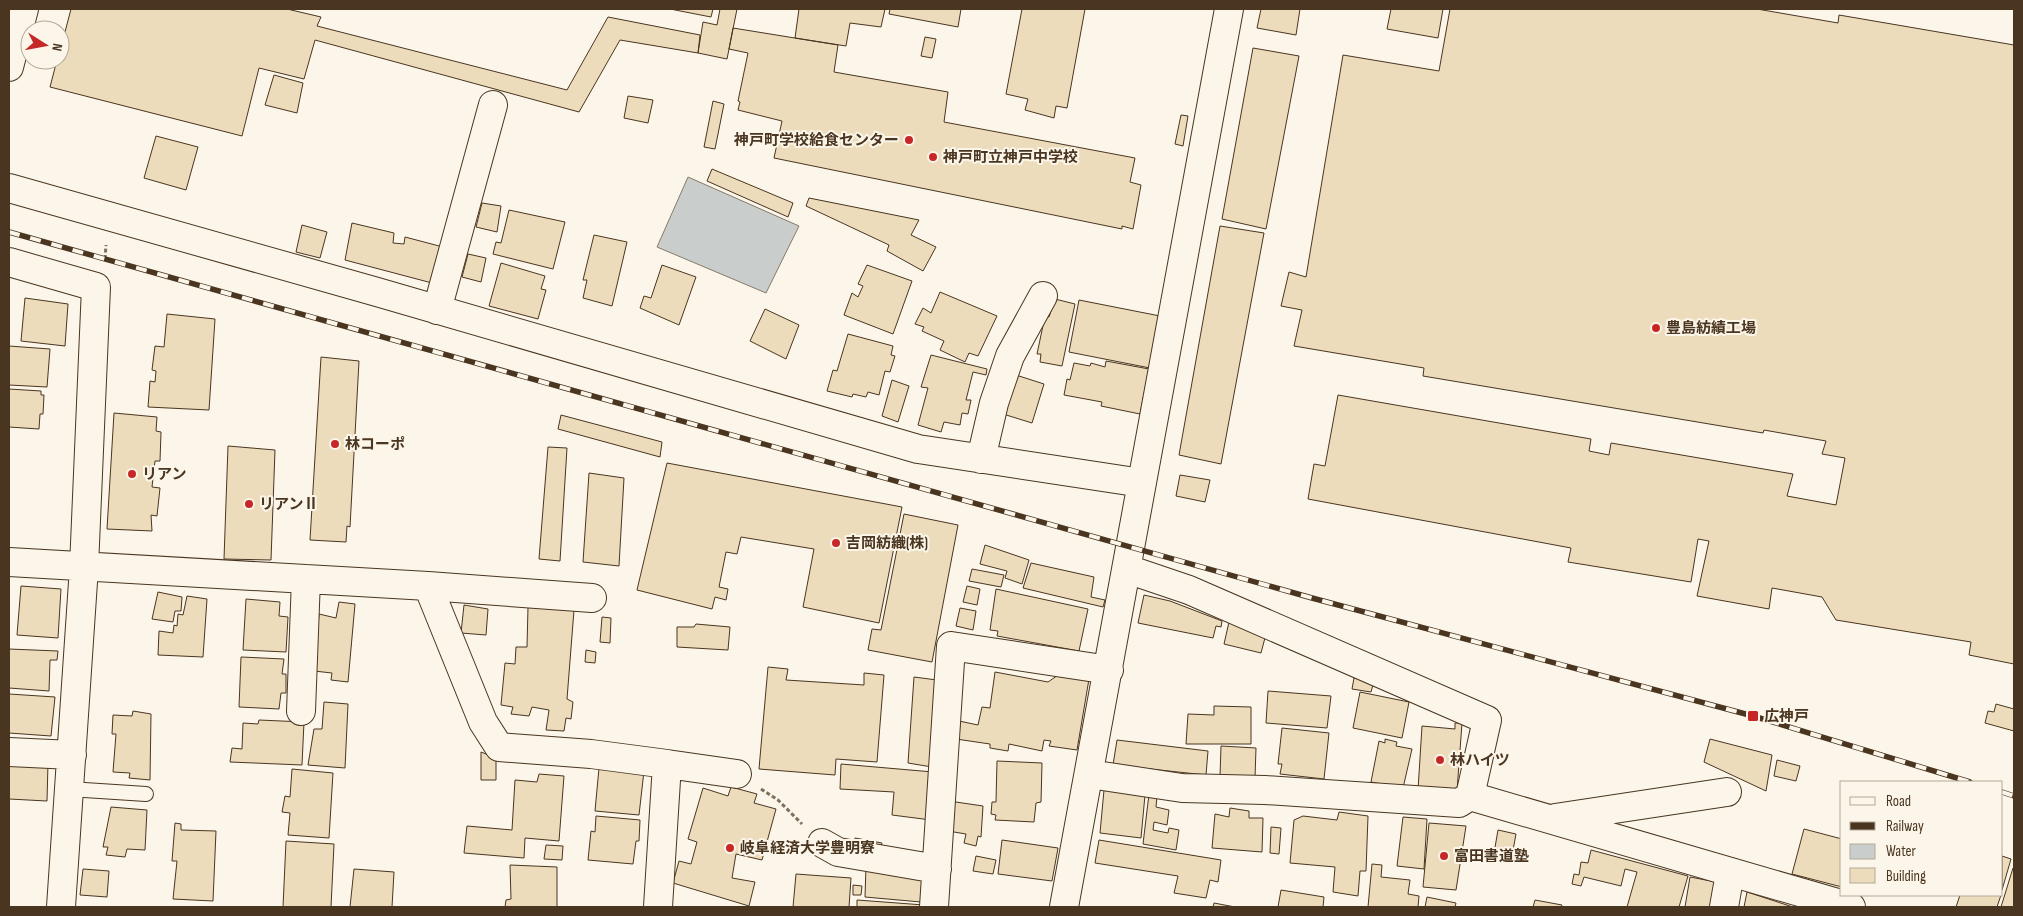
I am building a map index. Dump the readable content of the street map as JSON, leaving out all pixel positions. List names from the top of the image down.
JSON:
{
  "places": {
    "other": [
      "神戸町学校給食センター",
      "神戸町立神戸中学校",
      "豊島紡績工場",
      "林コーポ",
      "リアン",
      "リアンⅡ",
      "吉岡紡織(株)",
      "林ハイツ",
      "岐阜経済大学豊明寮",
      "富田書道塾"
    ],
    "transit": ["広神戸"]
  },
  "legend": [
    "Road",
    "Railway",
    "Water",
    "Building"
  ],
  "north": "right"
}
